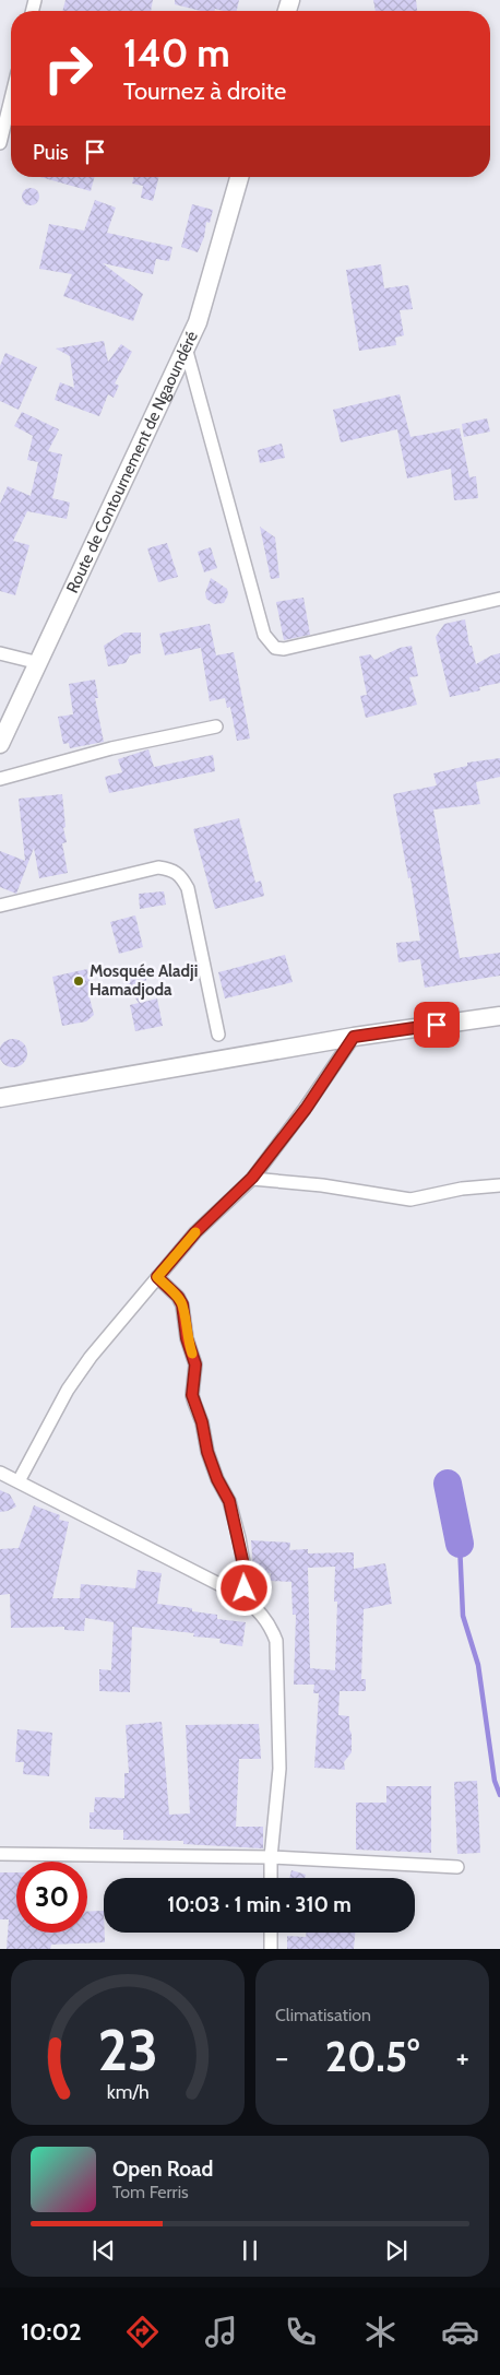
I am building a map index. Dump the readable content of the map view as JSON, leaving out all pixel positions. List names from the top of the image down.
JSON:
{
  "streets": {
    "street": ["Route de Contournement de Ngaoundéré"]
  },
  "places": ["Mosquée Aladji Hamadjoda"],
  "page": {
    "turn": ["140 m", "Tournez à droite"],
    "then": "Puis",
    "limit": "30",
    "trip": "10:03 · 1 min · 310 m",
    "tile": "Climatisation",
    "heat": ["−", "20.5°", "+"],
    "song": ["Open Road", "Tom Ferris"],
    "tabs": "10:02",
    "gauge": ["23", "km/h"]
  }
}
